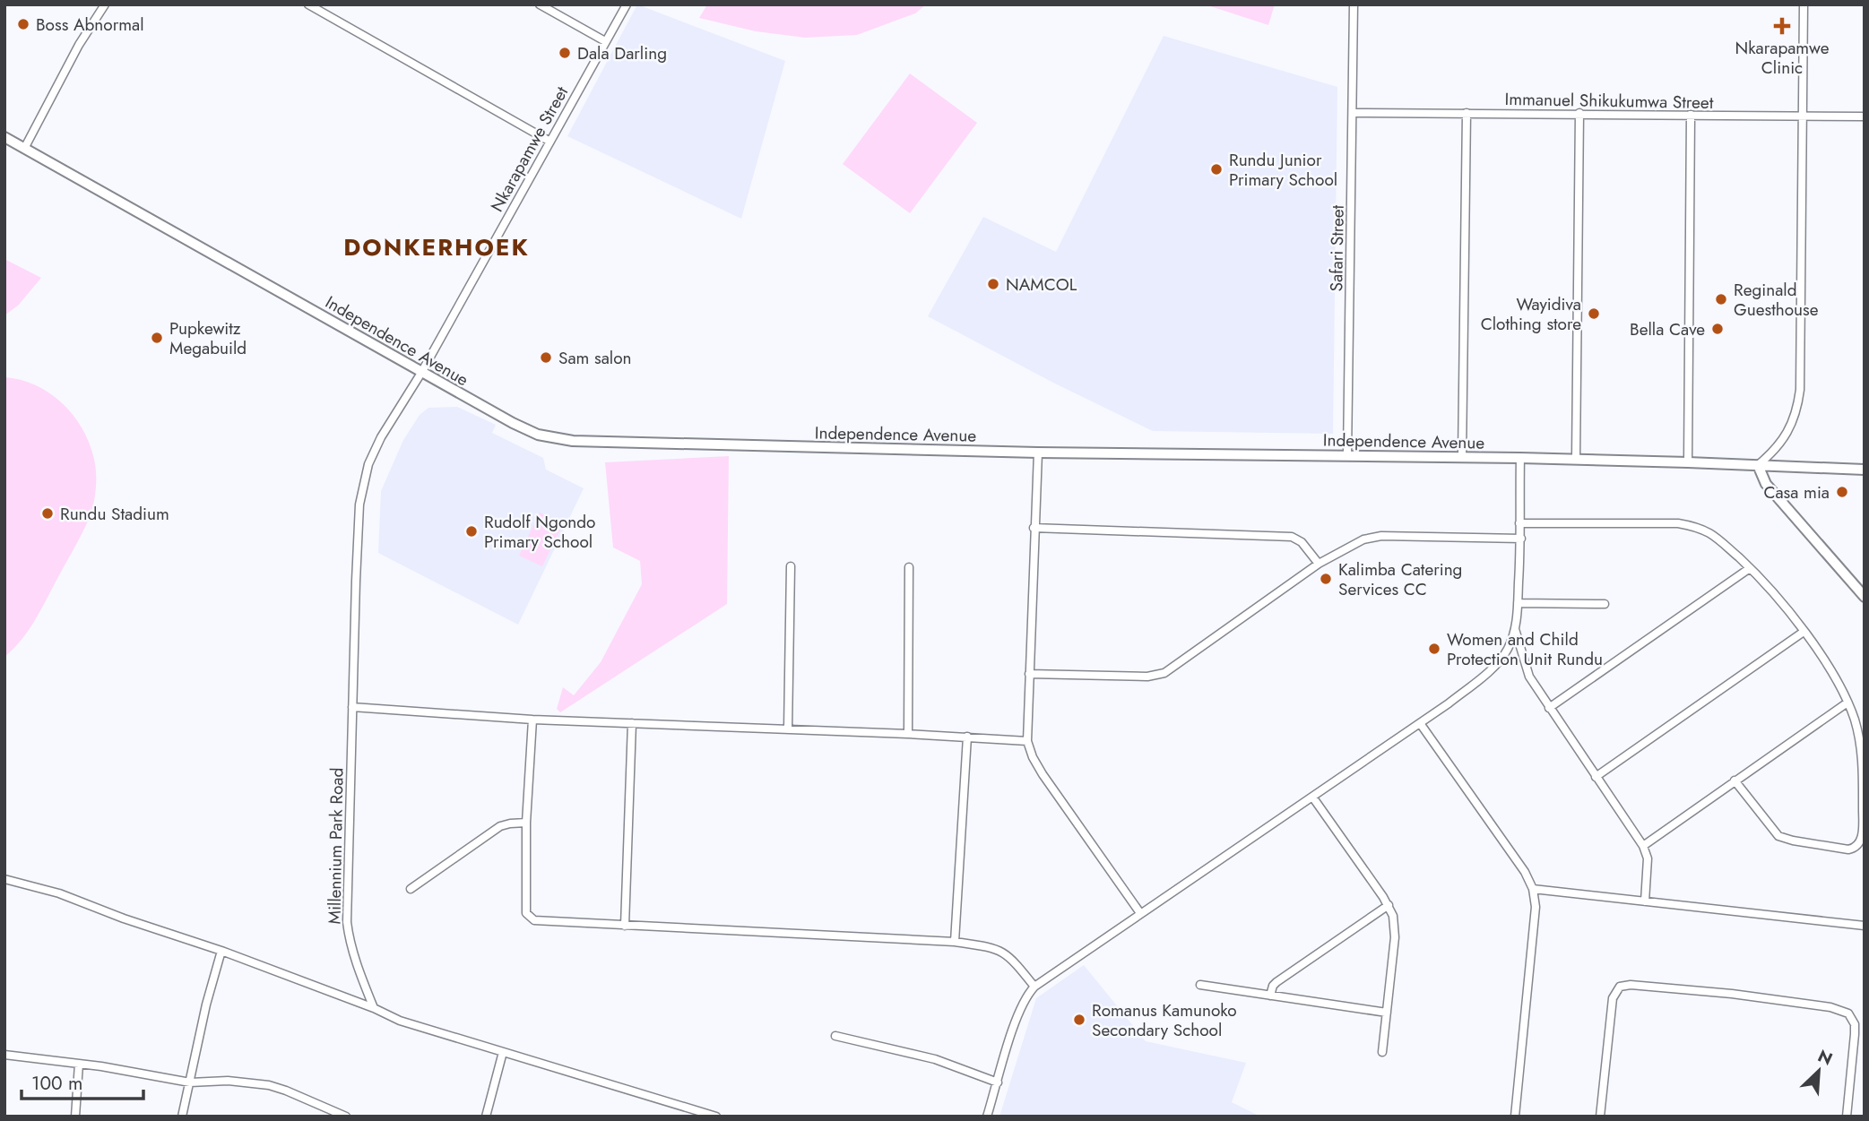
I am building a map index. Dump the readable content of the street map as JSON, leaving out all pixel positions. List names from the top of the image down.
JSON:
{
  "streets": {
    "street": [
      "Immanuel Shikukumwa Street",
      "Nkarapamwe Street",
      "Safari Street",
      "Independence Avenue",
      "Millennium Park Road"
    ]
  },
  "crossings": [
    ["Immanuel Shikukumwa Street", "Safari Street"],
    ["Nkarapamwe Street", "Independence Avenue"],
    ["Nkarapamwe Street", "Millennium Park Road"],
    ["Safari Street", "Independence Avenue"],
    ["Independence Avenue", "Millennium Park Road"]
  ],
  "districts": ["DONKERHOEK"],
  "places": {
    "other": [
      "Boss Abnormal",
      "Dala Darling",
      "Rundu Junior Primary School",
      "NAMCOL",
      "Reginald Guesthouse",
      "Wayidiva Clothing store",
      "Bella Cave",
      "Pupkewitz Megabuild",
      "Sam salon",
      "Casa mia",
      "Rundu Stadium",
      "Rudolf Ngondo Primary School",
      "Kalimba Catering Services CC",
      "Women and Child Protection Unit Rundu",
      "Romanus Kamunoko Secondary School"
    ],
    "health": ["Nkarapamwe Clinic"]
  },
  "scale_bar": "100 m",
  "north": "top right"
}
